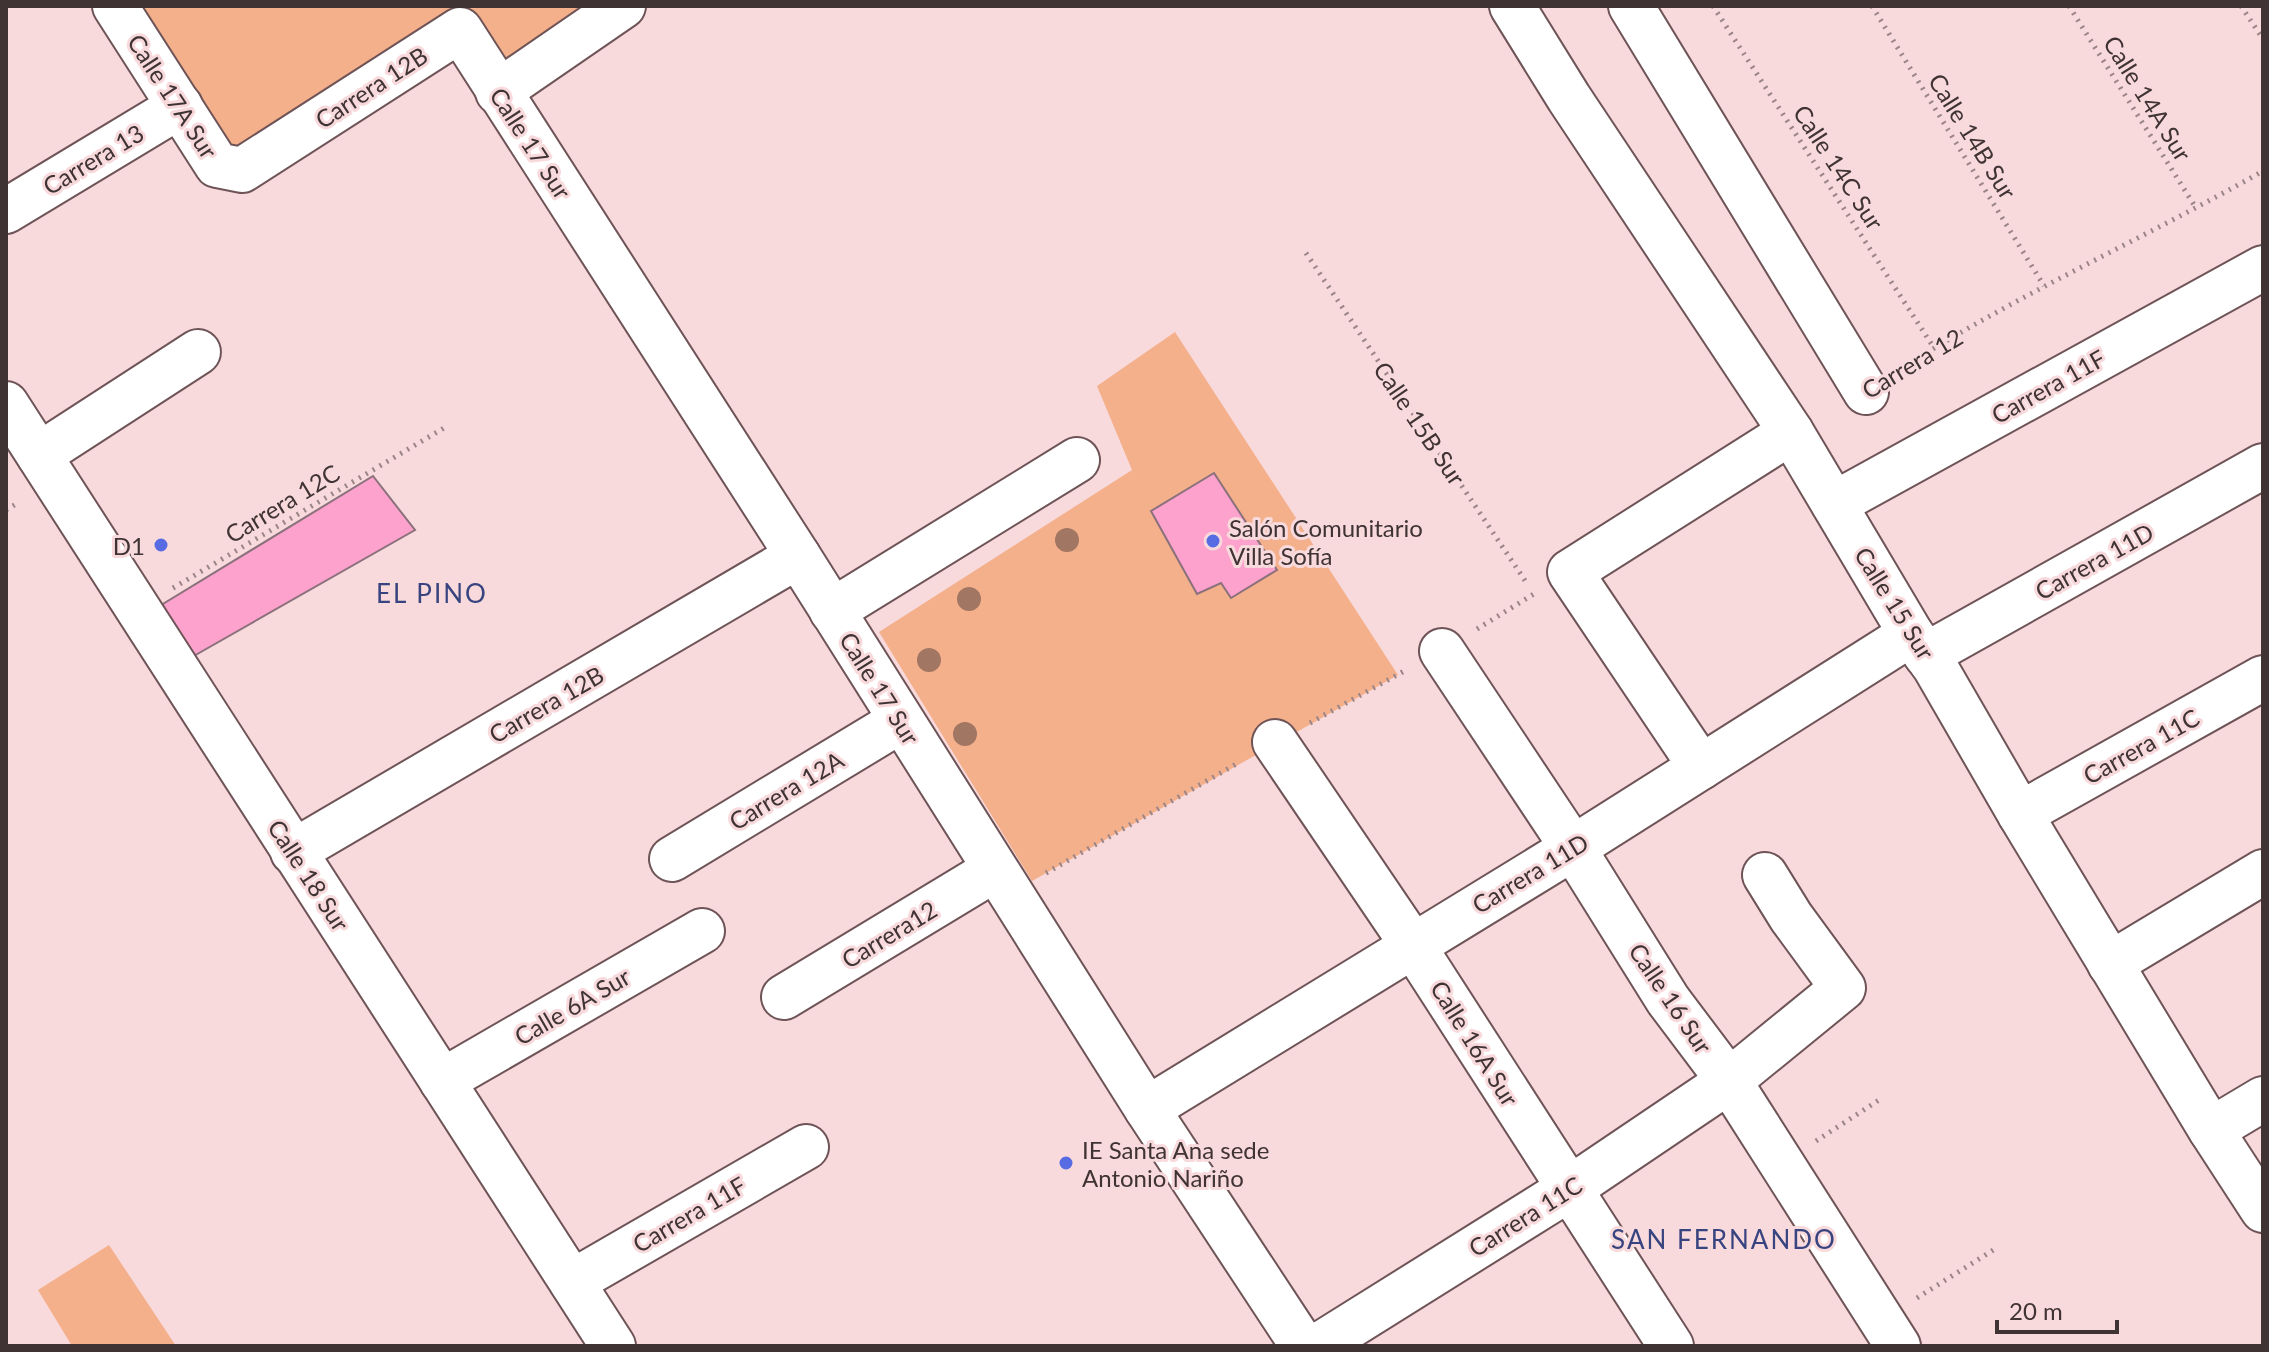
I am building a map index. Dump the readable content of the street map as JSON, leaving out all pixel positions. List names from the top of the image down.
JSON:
{
  "streets": {
    "street": [
      "Carrera 12B",
      "Calle 17A Sur",
      "Calle 17 Sur",
      "Carrera 13",
      "Carrera 11F",
      "Carrera 11D",
      "Calle 15 Sur",
      "Carrera 11C",
      "Carrera 12A",
      "Calle 18 Sur",
      "Carrera12",
      "Calle 16 Sur",
      "Calle 6A Sur",
      "Calle 16A Sur"
    ],
    "path": [
      "Calle 14A Sur",
      "Calle 14B Sur",
      "Calle 14C Sur",
      "Carrera 12",
      "Calle 15B Sur",
      "Carrera 12C"
    ]
  },
  "crossings": [
    ["Carrera 12B", "Calle 17A Sur"],
    ["Carrera 12B", "Calle 17 Sur"],
    ["Carrera 12B", "Calle 18 Sur"],
    ["Calle 17A Sur", "Carrera 13"],
    ["Calle 14A Sur", "Carrera 12"],
    ["Calle 14B Sur", "Carrera 12"],
    ["Calle 17 Sur", "Carrera 11D"],
    ["Calle 17 Sur", "Carrera 12A"],
    ["Calle 17 Sur", "Carrera12"],
    ["Calle 14C Sur", "Carrera 12"],
    ["Carrera 11F", "Calle 15 Sur"],
    ["Carrera 11F", "Calle 18 Sur"],
    ["Carrera 12C", "Calle 18 Sur"],
    ["Carrera 11D", "Calle 15 Sur"],
    ["Carrera 11D", "Calle 16 Sur"],
    ["Carrera 11D", "Calle 16A Sur"],
    ["Calle 15 Sur", "Carrera 11C"],
    ["Carrera 11C", "Calle 16 Sur"],
    ["Carrera 11C", "Calle 16A Sur"],
    ["Calle 18 Sur", "Calle 6A Sur"]
  ],
  "districts": ["EL PINO", "SAN FERNANDO"],
  "places": ["Salón Comunitario Villa Sofía", "D1", "IE Santa Ana sede Antonio Nariño"],
  "scale_bar": "20 m"
}
